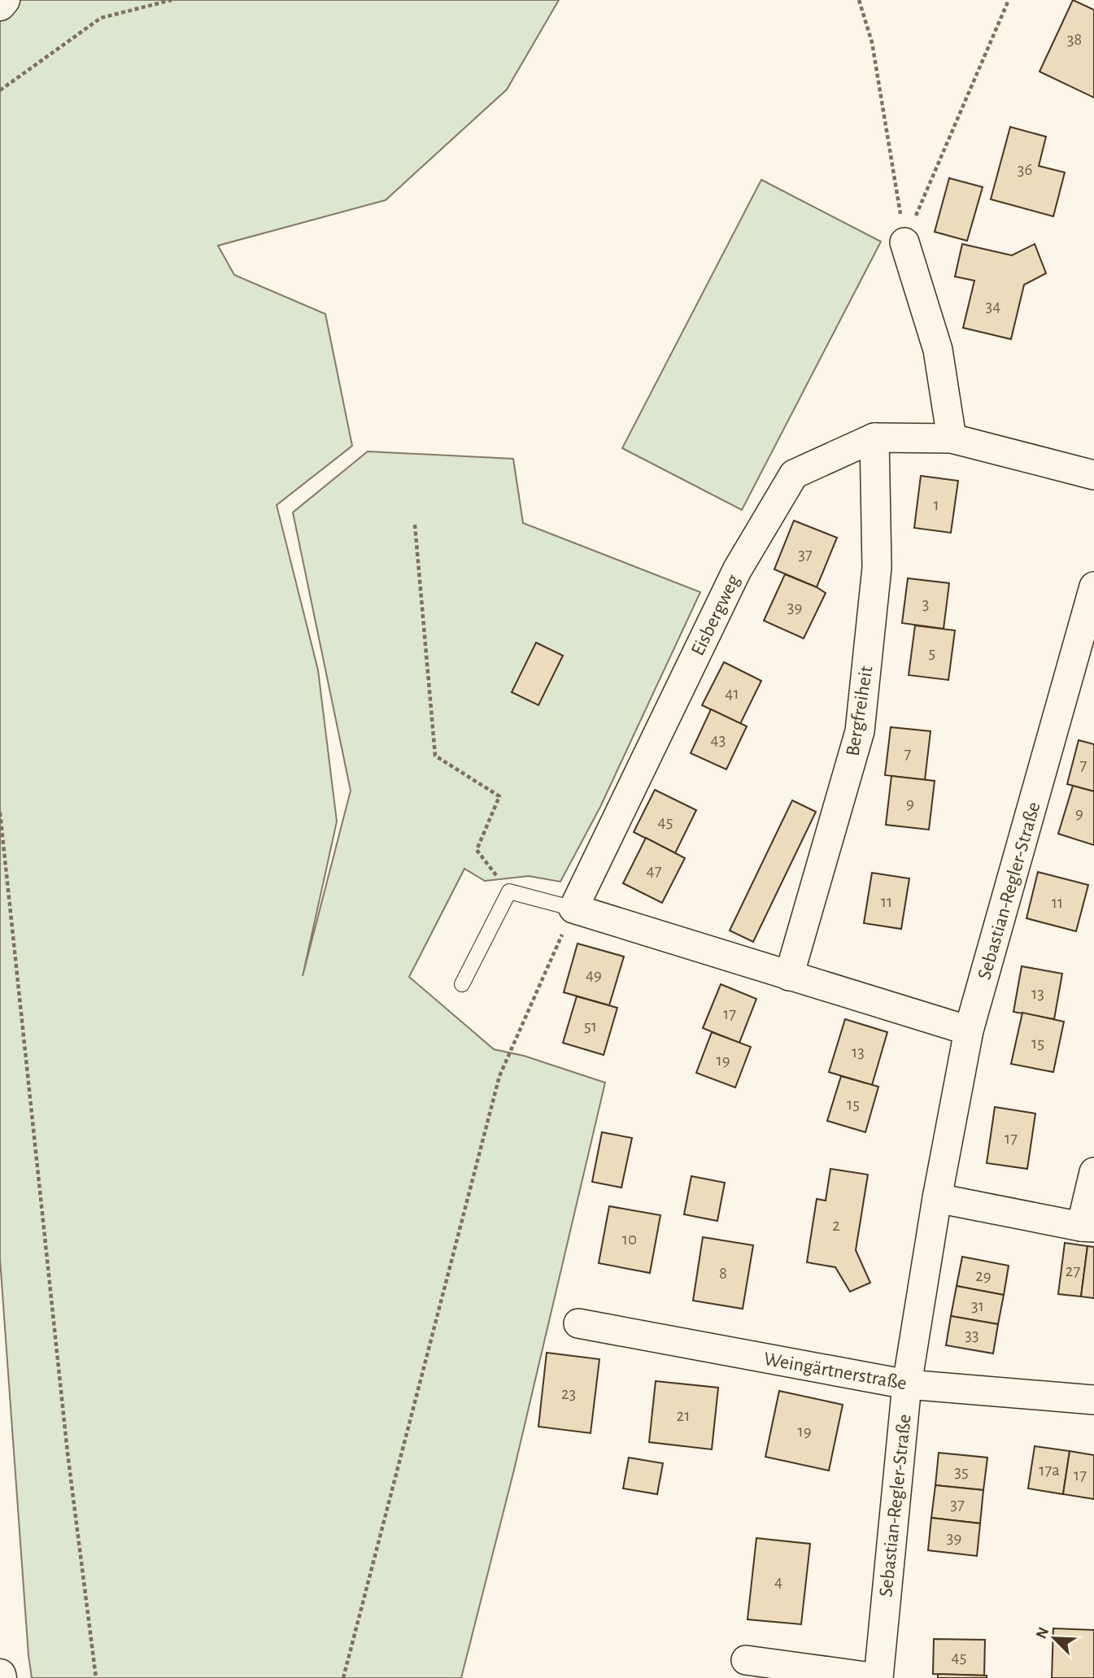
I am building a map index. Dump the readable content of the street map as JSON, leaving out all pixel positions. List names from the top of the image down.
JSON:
{
  "streets": {
    "street": [
      "Eisbergweg",
      "Bergfreiheit",
      "Sebastian-Regler-Straße",
      "Weingärtnerstraße"
    ]
  },
  "crossings": [
    ["Eisbergweg", "Bergfreiheit"],
    ["Sebastian-Regler-Straße", "Weingärtnerstraße"]
  ],
  "house_numbers": [
    "38",
    "36",
    "34",
    "1",
    "37",
    "3",
    "39",
    "5",
    "41",
    "43",
    "7",
    "7",
    "9",
    "9",
    "45",
    "47",
    "11",
    "11",
    "49",
    "13",
    "17",
    "51",
    "15",
    "13",
    "19",
    "15",
    "17",
    "2",
    "10",
    "27",
    "8",
    "29",
    "31",
    "33",
    "23",
    "21",
    "19",
    "17a",
    "35",
    "17",
    "37",
    "39",
    "4",
    "45"
  ],
  "north": "top left"
}
